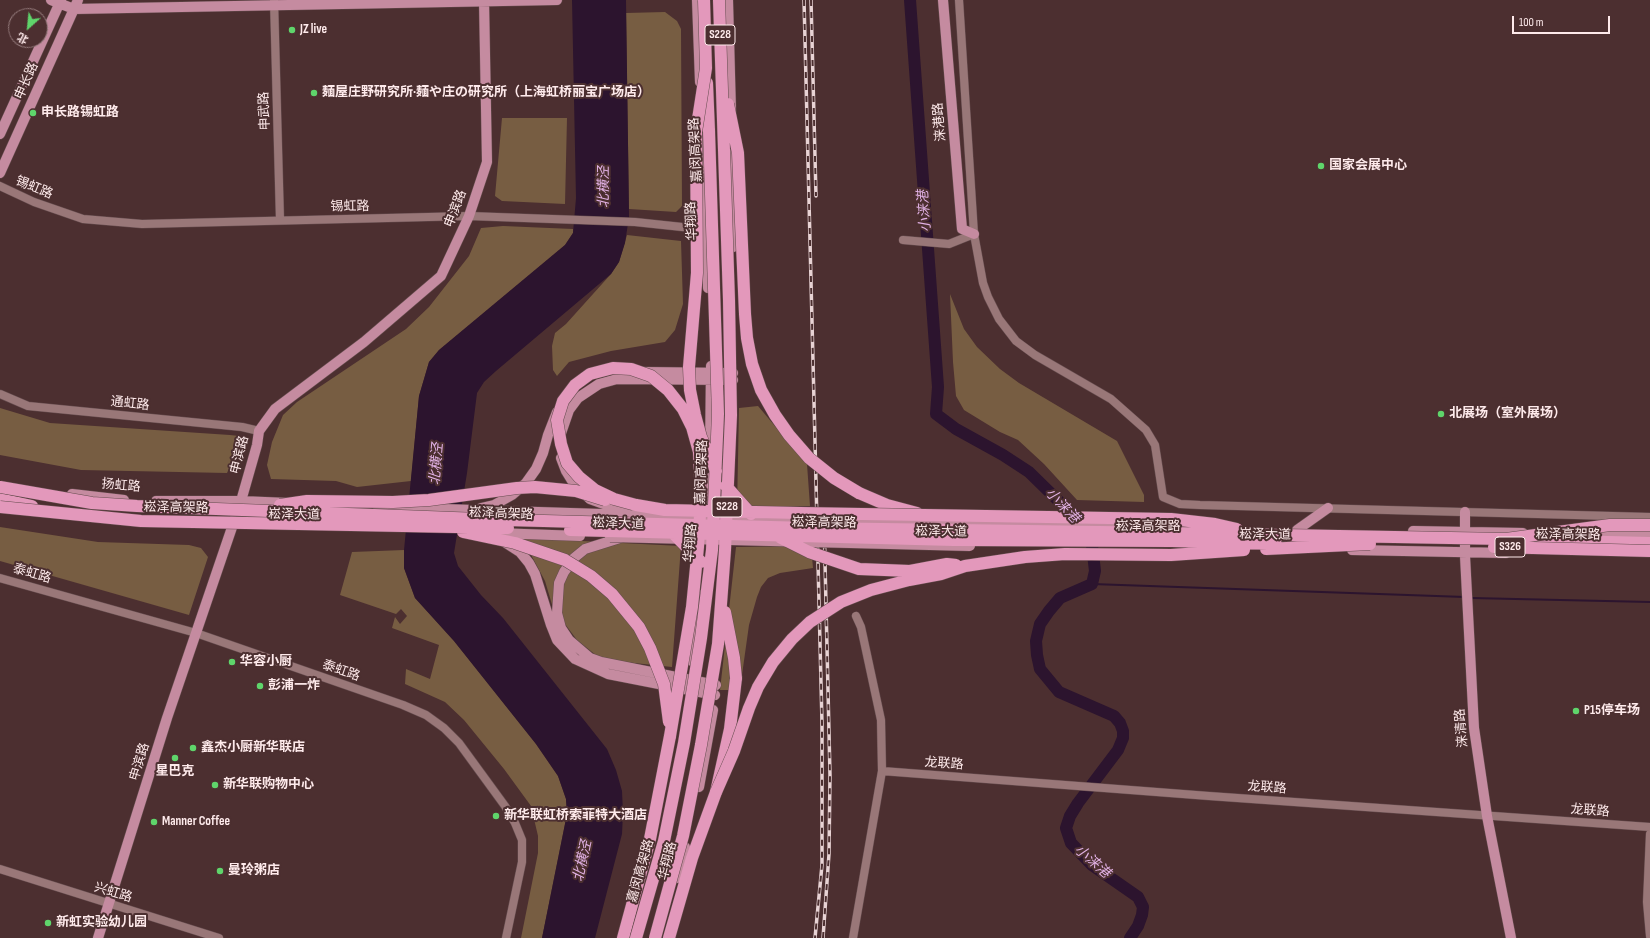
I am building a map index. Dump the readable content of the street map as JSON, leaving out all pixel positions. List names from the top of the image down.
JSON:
{
  "streets": {
    "highway": [
      "S228",
      "嘉闵高架路",
      "崧泽高架路",
      "S326"
    ],
    "main road": [
      "申长路",
      "涞港路",
      "申滨路",
      "华翔路",
      "扬虹路",
      "崧泽大道",
      "涞清路"
    ],
    "street": [
      "申武路",
      "锡虹路",
      "通虹路",
      "泰虹路",
      "龙联路",
      "兴虹路"
    ]
  },
  "crossings": [
    ["申武路", "锡虹路"],
    ["嘉闵高架路", "华翔路"],
    ["锡虹路", "申滨路"],
    ["锡虹路", "华翔路"],
    ["申滨路", "通虹路"],
    ["申滨路", "扬虹路"],
    ["申滨路", "崧泽大道"],
    ["申滨路", "泰虹路"],
    ["申滨路", "兴虹路"],
    ["扬虹路", "崧泽大道"],
    ["崧泽大道", "涞清路"],
    ["涞清路", "龙联路"]
  ],
  "water": ["北横泾", "小涞港"],
  "places": [
    "JZ live",
    "麺屋庄野研究所·麺や庄の研究所（上海虹桥丽宝广场店）",
    "申长路锡虹路",
    "国家会展中心",
    "北展场（室外展场）",
    "华容小厨",
    "彭浦一炸",
    "P15停车场",
    "鑫杰小厨新华联店",
    "星巴克",
    "新华联购物中心",
    "新华联虹桥索菲特大酒店",
    "Manner Coffee",
    "曼玲粥店",
    "新虹实验幼儿园"
  ],
  "scale_bar": "100 m",
  "north": "bottom left"
}
